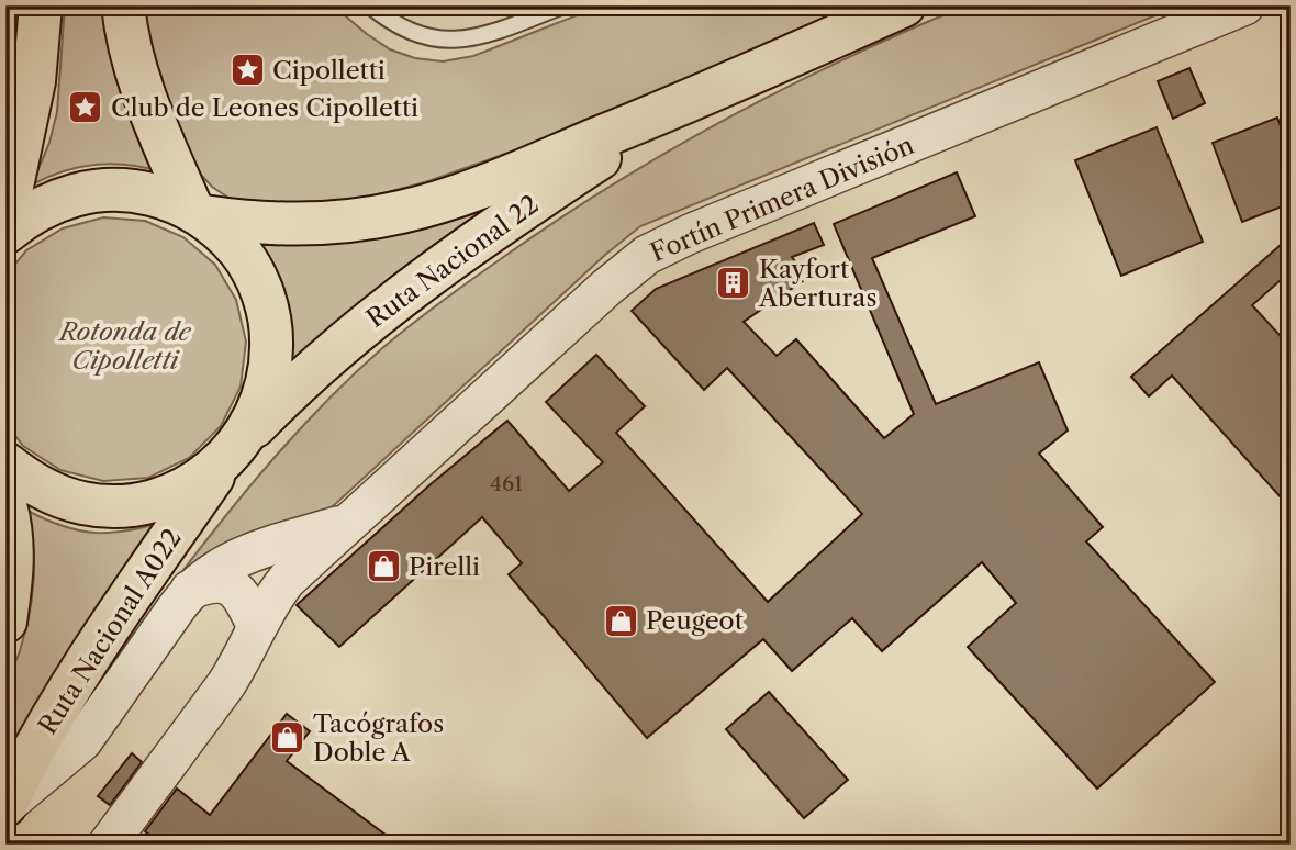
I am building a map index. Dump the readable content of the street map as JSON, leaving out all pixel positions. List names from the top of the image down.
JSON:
{
  "streets": {
    "main road": ["Ruta Nacional 22", "Ruta Nacional A022"],
    "street": ["Fortín Primera División"]
  },
  "crossings": [
    ["Fortín Primera División", "Ruta Nacional A022"],
    ["Ruta Nacional 22", "Ruta Nacional A022"]
  ],
  "parks": ["Rotonda de Cipolletti"],
  "places": {
    "place": ["Cipolletti", "Club de Leones Cipolletti"],
    "building": ["Kayfort Aberturas"],
    "shop": ["Pirelli", "Peugeot", "Tacógrafos Doble A"]
  },
  "house_numbers": ["461"]
}
